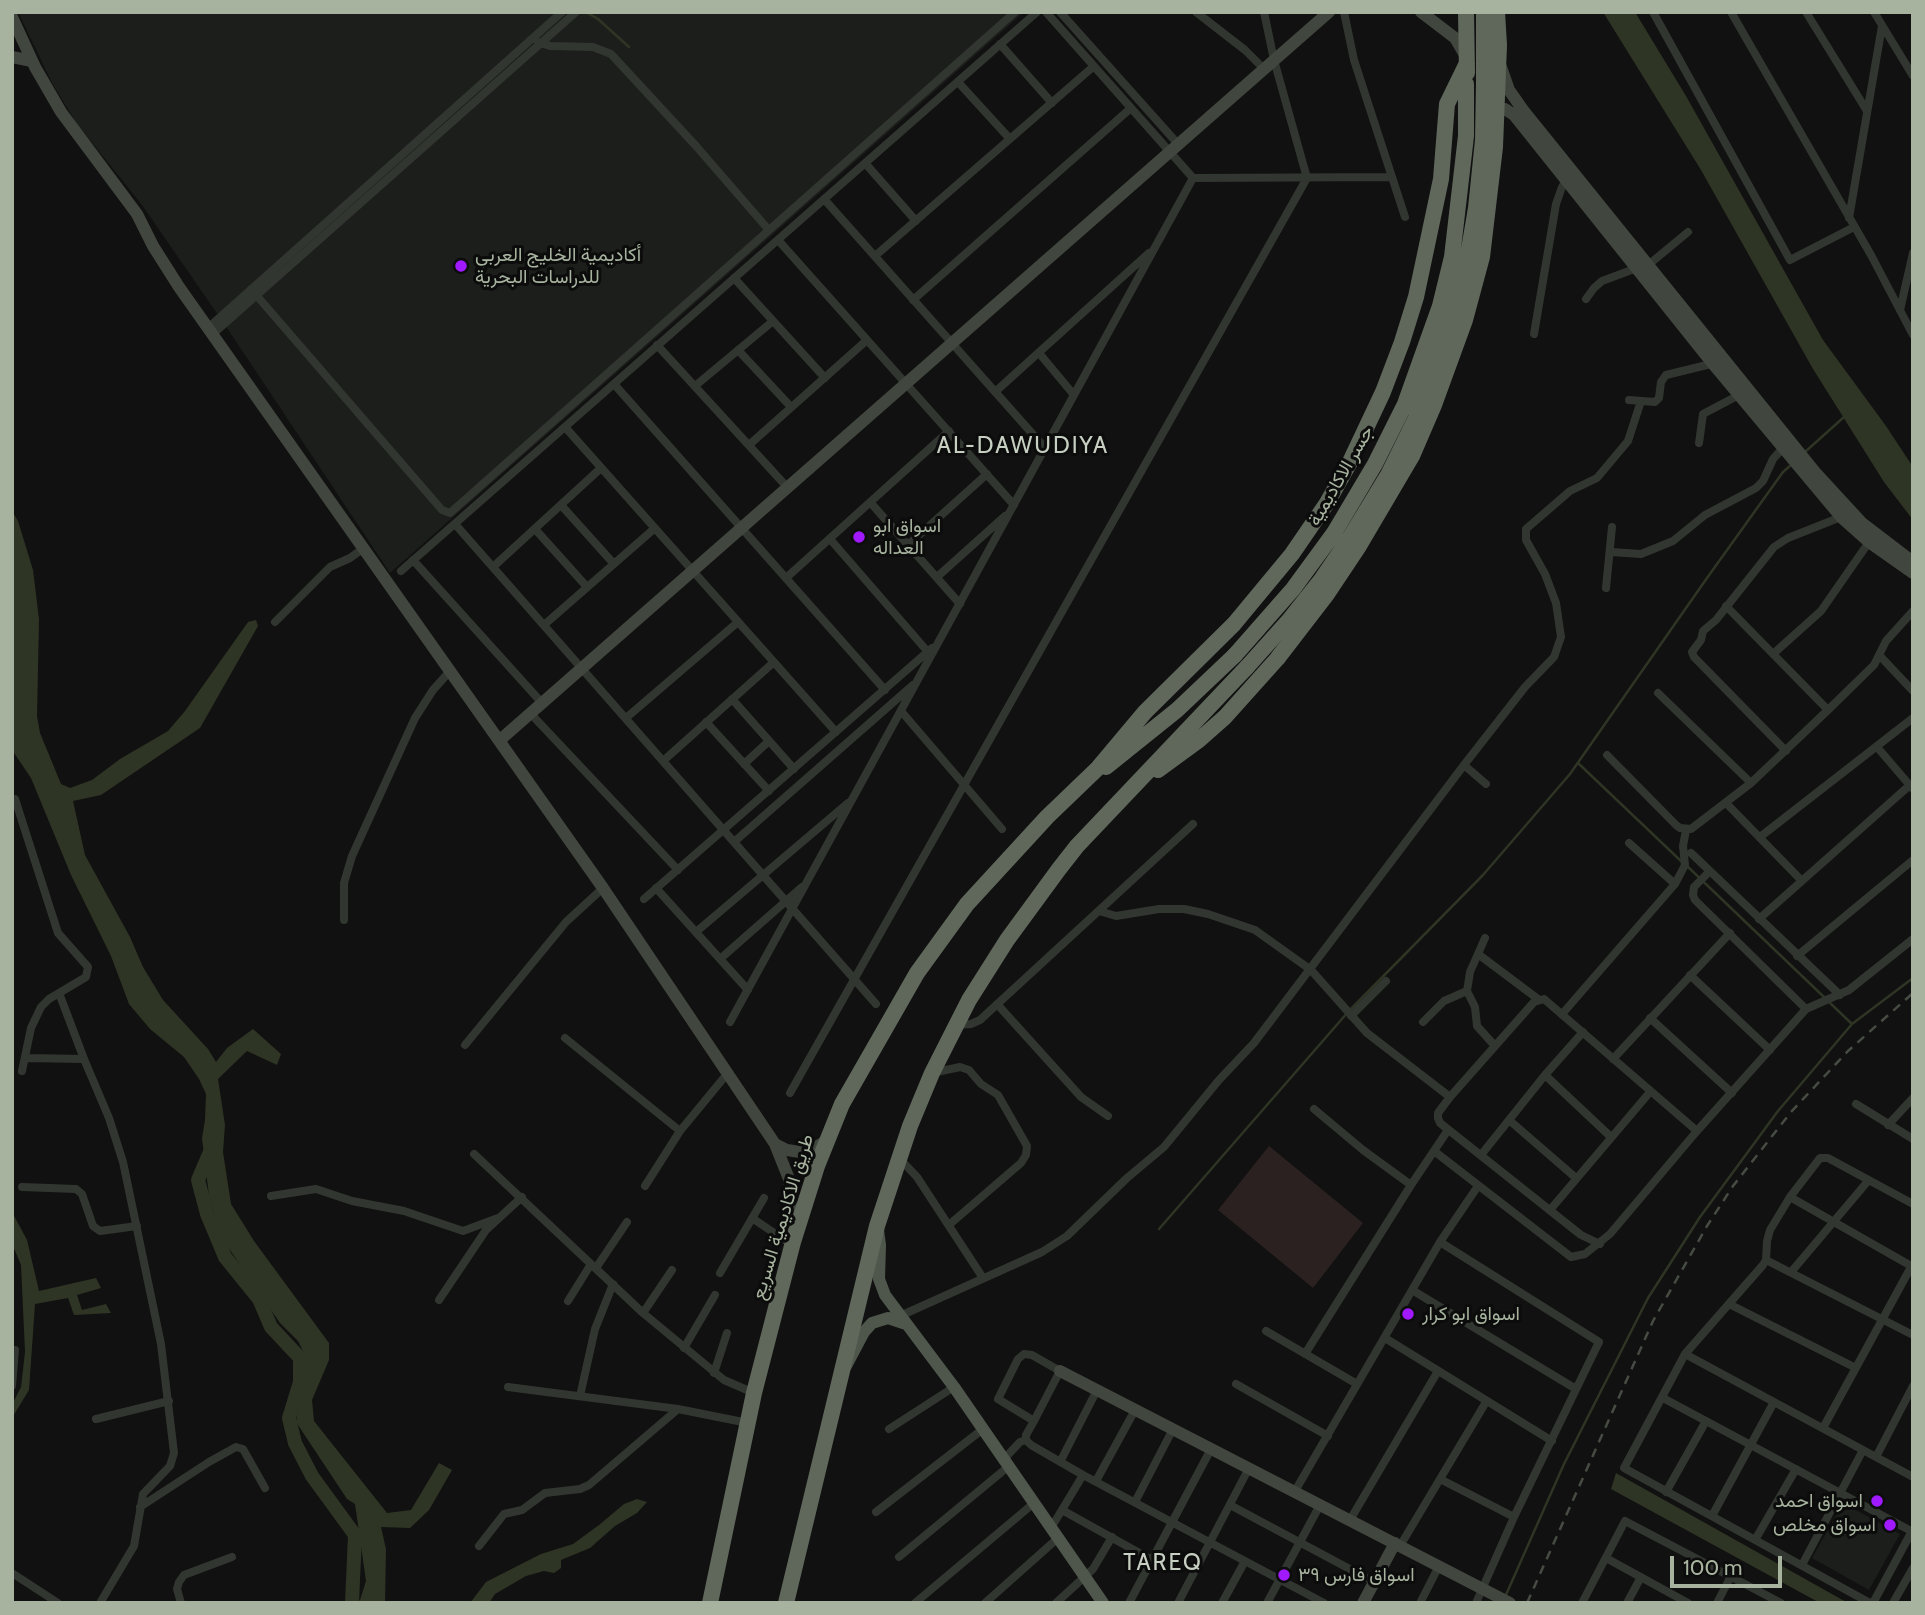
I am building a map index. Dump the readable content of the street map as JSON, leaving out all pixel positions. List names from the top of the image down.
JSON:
{
  "streets": {
    "highway": ["جسر الاكاديمية", "طريق الاكاديمية السريع"]
  },
  "crossings": [
    ["جسر الاكاديمية", "طريق الاكاديمية السريع"]
  ],
  "districts": ["AL-DAWUDIYA", "TAREQ"],
  "places": [
    "أكاديمية الخليج العربي للدراسات البحرية",
    "اسواق ابو العداله",
    "اسواق ابو كرار",
    "اسواق احمد",
    "اسواق مخلص",
    "اسواق فارس ٣٩"
  ],
  "scale_bar": "100 m"
}
